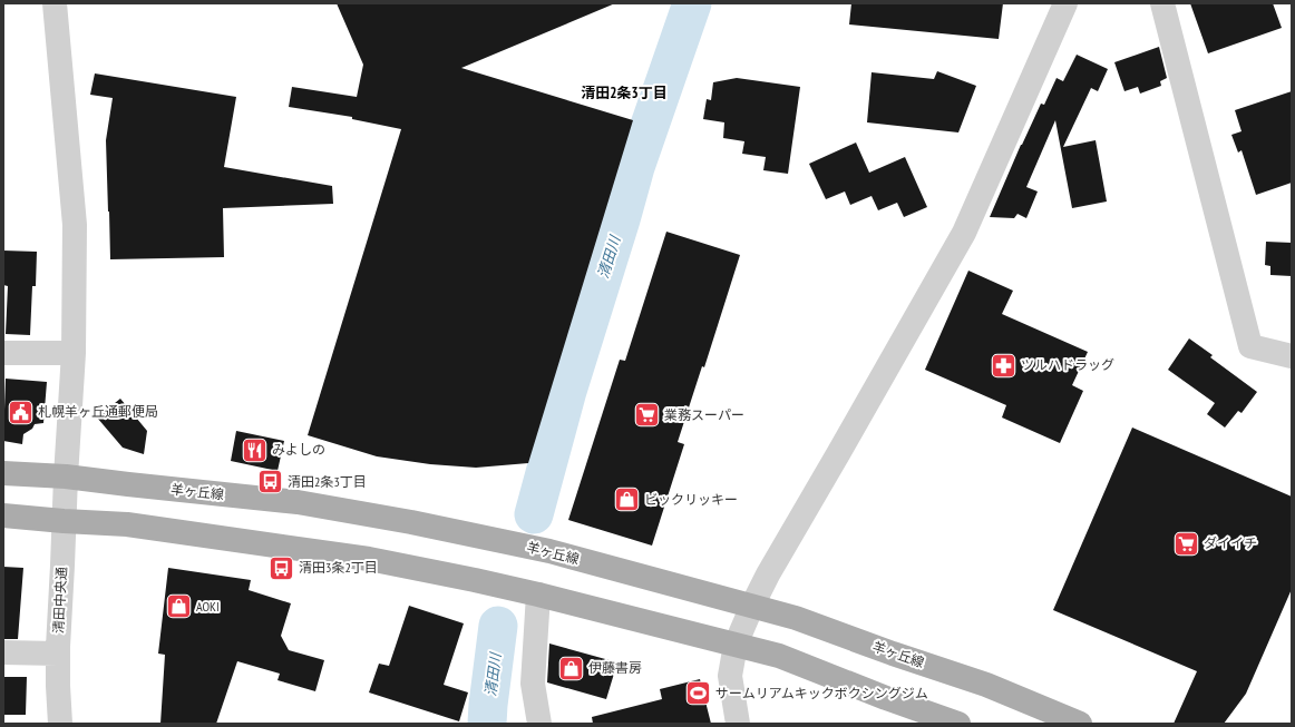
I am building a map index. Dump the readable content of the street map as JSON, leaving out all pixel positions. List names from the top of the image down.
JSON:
{
  "streets": {
    "main road": ["羊ヶ丘線"],
    "street": ["清田中央通"]
  },
  "crossings": [
    ["羊ヶ丘線", "清田中央通"]
  ],
  "districts": ["清田2条3丁目"],
  "water": ["清田川"],
  "places": {
    "pharmacy": ["ツルハドラッグ"],
    "public building": ["札幌羊ヶ丘通郵便局"],
    "supermarket": ["業務スーパー", "ダイイチ"],
    "restaurant": ["みよしの"],
    "bus stop": ["清田2条3丁目", "清田3条2丁目"],
    "shop": ["ビックリッキー", "AOKI", "伊藤書房"],
    "sports": ["サームリアムキックボクシングジム"]
  }
}
